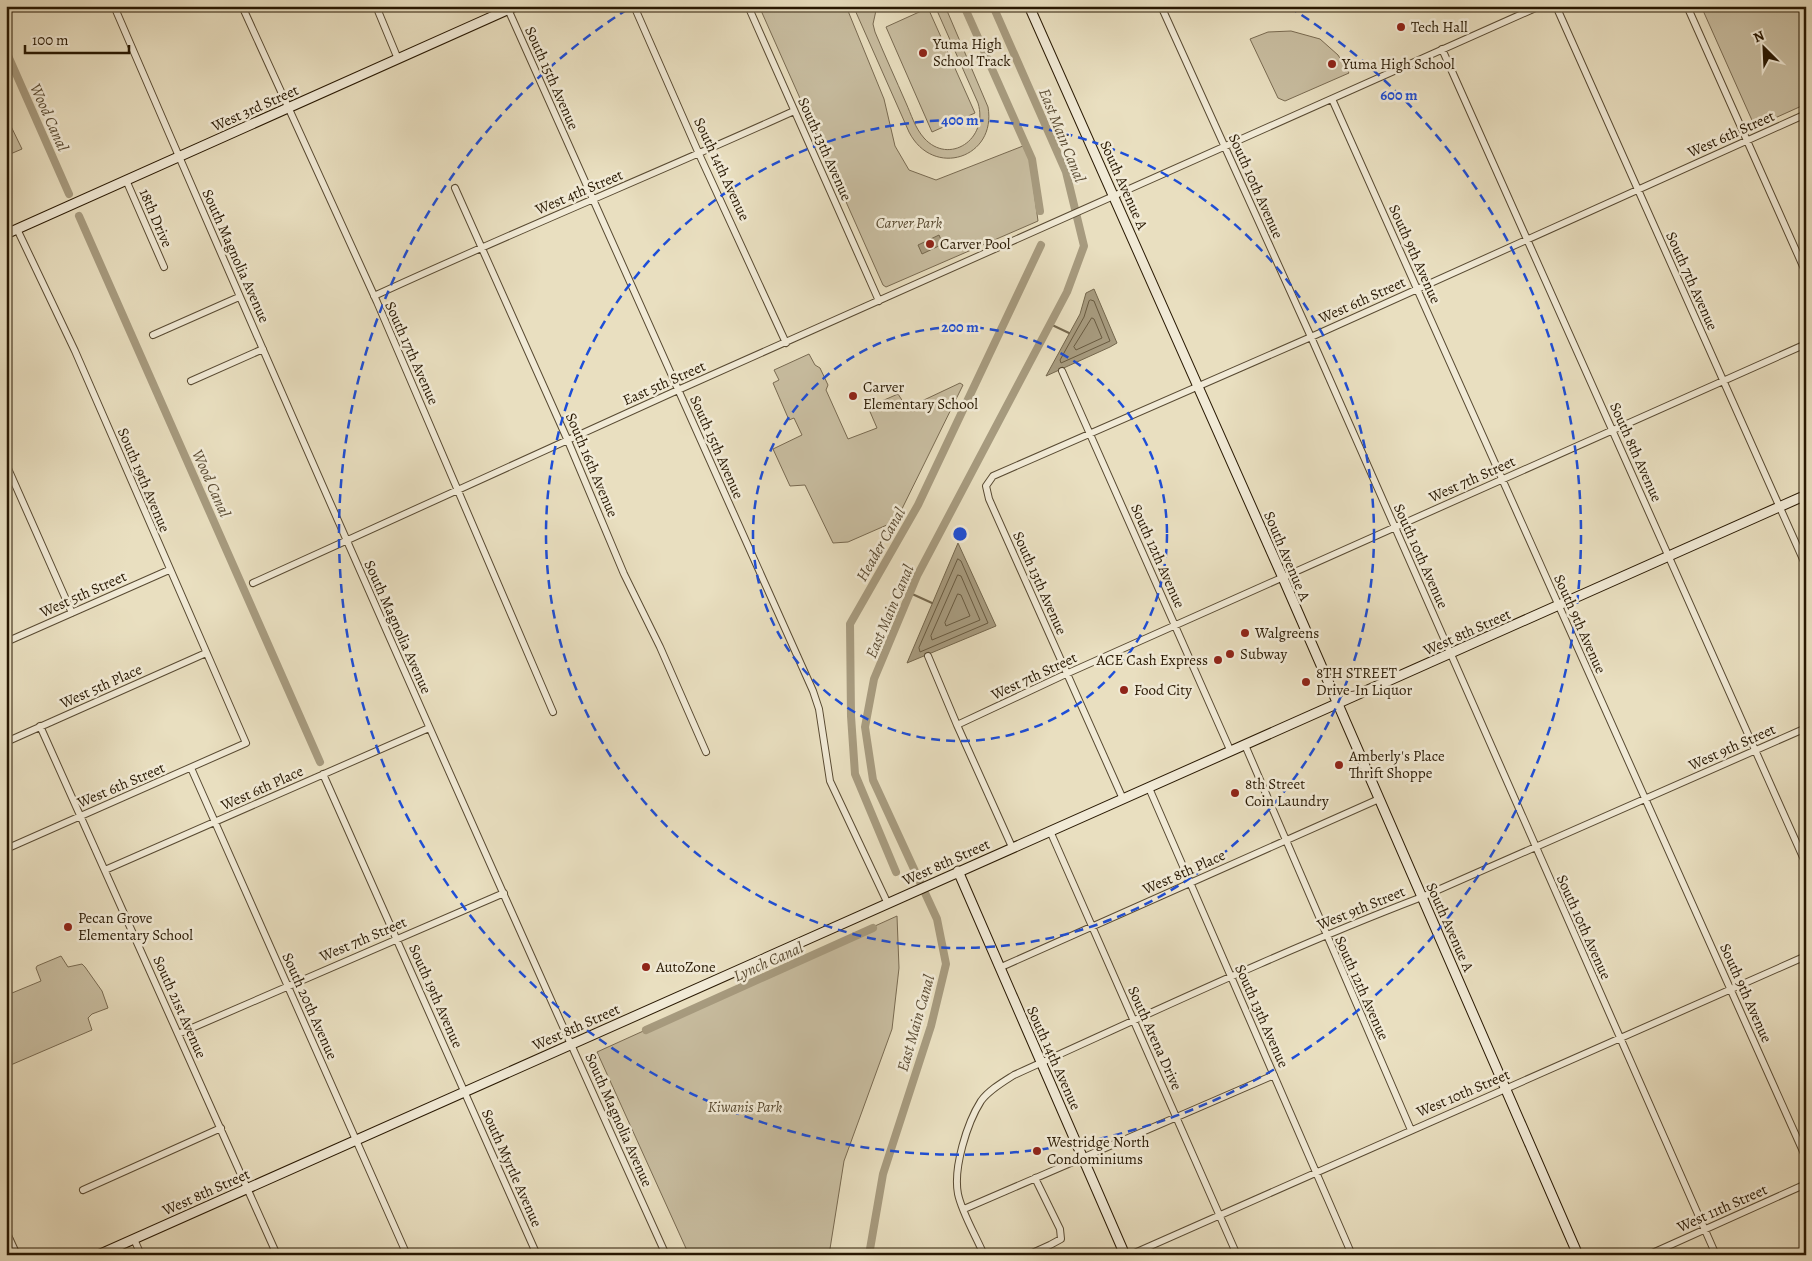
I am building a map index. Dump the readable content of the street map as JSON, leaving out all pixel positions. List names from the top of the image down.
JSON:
{
  "streets": {
    "main road": [
      "West 3rd Street",
      "South 14th Avenue",
      "South Avenue A",
      "West 8th Street"
    ],
    "street": [
      "South 15th Avenue",
      "West 6th Street",
      "South 13th Avenue",
      "South 10th Avenue",
      "West 4th Street",
      "18th Drive",
      "South 9th Avenue",
      "South Magnolia Avenue",
      "South 7th Avenue",
      "South 17th Avenue",
      "East 5th Street",
      "South 8th Avenue",
      "South 16th Avenue",
      "West 7th Street",
      "South 19th Avenue",
      "South 12th Avenue",
      "West 5th Street",
      "West 5th Place",
      "West 9th Street",
      "West 6th Place",
      "West 8th Place",
      "South 20th Avenue",
      "South 21st Avenue",
      "South Arena Drive",
      "West 10th Street",
      "South Myrtle Avenue",
      "West 11th Street"
    ]
  },
  "crossings": [
    ["South 15th Avenue", "West 3rd Street"],
    ["South 15th Avenue", "West 4th Street"],
    ["South 15th Avenue", "East 5th Street"],
    ["South 15th Avenue", "West 8th Street"],
    ["West 3rd Street", "18th Drive"],
    ["West 3rd Street", "South Magnolia Avenue"],
    ["West 3rd Street", "South 17th Avenue"],
    ["West 3rd Street", "South 19th Avenue"],
    ["West 6th Street", "South 13th Avenue"],
    ["West 6th Street", "South Avenue A"],
    ["West 6th Street", "South 10th Avenue"],
    ["West 6th Street", "South 9th Avenue"],
    ["West 6th Street", "South 7th Avenue"],
    ["West 6th Street", "South 8th Avenue"],
    ["West 6th Street", "South 19th Avenue"],
    ["West 6th Street", "South 12th Avenue"],
    ["West 6th Street", "South 20th Avenue"],
    ["West 6th Street", "South 21st Avenue"],
    ["South 13th Avenue", "West 4th Street"],
    ["South 13th Avenue", "East 5th Street"],
    ["South 13th Avenue", "West 7th Street"],
    ["South 13th Avenue", "West 8th Street"],
    ["South 13th Avenue", "West 9th Street"],
    ["South 13th Avenue", "West 8th Place"],
    ["South 13th Avenue", "West 10th Street"],
    ["South 14th Avenue", "West 4th Street"],
    ["South 14th Avenue", "East 5th Street"],
    ["South 14th Avenue", "West 8th Street"],
    ["South 14th Avenue", "West 9th Street"],
    ["South 14th Avenue", "West 8th Place"],
    ["South Avenue A", "East 5th Street"],
    ["South Avenue A", "West 7th Street"],
    ["South Avenue A", "West 8th Street"],
    ["South Avenue A", "West 9th Street"],
    ["South Avenue A", "West 8th Place"],
    ["South Avenue A", "West 10th Street"],
    ["South 10th Avenue", "West 7th Street"],
    ["South 10th Avenue", "West 8th Street"],
    ["South 10th Avenue", "West 9th Street"],
    ["South 10th Avenue", "West 10th Street"],
    ["South 10th Avenue", "West 11th Street"],
    ["West 4th Street", "South 17th Avenue"],
    ["West 4th Street", "South 16th Avenue"],
    ["South 9th Avenue", "West 7th Street"],
    ["South 9th Avenue", "West 8th Street"],
    ["South 9th Avenue", "West 9th Street"],
    ["South 9th Avenue", "West 10th Street"],
    ["South Magnolia Avenue", "East 5th Street"],
    ["South Magnolia Avenue", "West 7th Street"],
    ["South Magnolia Avenue", "West 8th Street"],
    ["South Magnolia Avenue", "West 6th Place"],
    ["South 7th Avenue", "West 7th Street"],
    ["South 7th Avenue", "West 8th Street"],
    ["South 17th Avenue", "East 5th Street"],
    ["East 5th Street", "South 16th Avenue"],
    ["South 8th Avenue", "West 7th Street"],
    ["South 8th Avenue", "West 8th Street"],
    ["South 8th Avenue", "West 9th Street"],
    ["West 7th Street", "South 19th Avenue"],
    ["West 7th Street", "South 12th Avenue"],
    ["West 7th Street", "South 20th Avenue"],
    ["West 7th Street", "South 21st Avenue"],
    ["South 19th Avenue", "West 5th Street"],
    ["South 19th Avenue", "West 8th Street"],
    ["South 19th Avenue", "West 5th Place"],
    ["South 19th Avenue", "West 6th Place"],
    ["South 19th Avenue", "South Myrtle Avenue"],
    ["South 12th Avenue", "West 8th Street"],
    ["South 12th Avenue", "West 9th Street"],
    ["South 12th Avenue", "West 8th Place"],
    ["South 12th Avenue", "West 10th Street"],
    ["West 8th Street", "South 20th Avenue"],
    ["West 8th Street", "South 21st Avenue"],
    ["West 8th Street", "South Arena Drive"],
    ["West 8th Street", "South Myrtle Avenue"],
    ["West 5th Place", "South 21st Avenue"],
    ["West 9th Street", "South Arena Drive"],
    ["West 6th Place", "South 20th Avenue"],
    ["West 6th Place", "South 21st Avenue"],
    ["West 8th Place", "South Arena Drive"],
    ["South Arena Drive", "West 10th Street"]
  ],
  "water": [
    "Wood Canal",
    "East Main Canal",
    "Header Canal",
    "Lynch Canal"
  ],
  "parks": ["Carver Park", "Kiwanis Park"],
  "places": [
    "Tech Hall",
    "Yuma High School Track",
    "Yuma High School",
    "Carver Pool",
    "Carver Elementary School",
    "Walgreens",
    "Subway",
    "ACE Cash Express",
    "8TH STREET Drive-In Liquor",
    "Food City",
    "Amberly's Place Thrift Shoppe",
    "8th Street Coin Laundry",
    "Pecan Grove Elementary School",
    "AutoZone",
    "Westridge North Condominiums"
  ],
  "scale_bar": "100 m",
  "north": "top left",
  "rings": ["600 m", "400 m", "200 m"]
}
